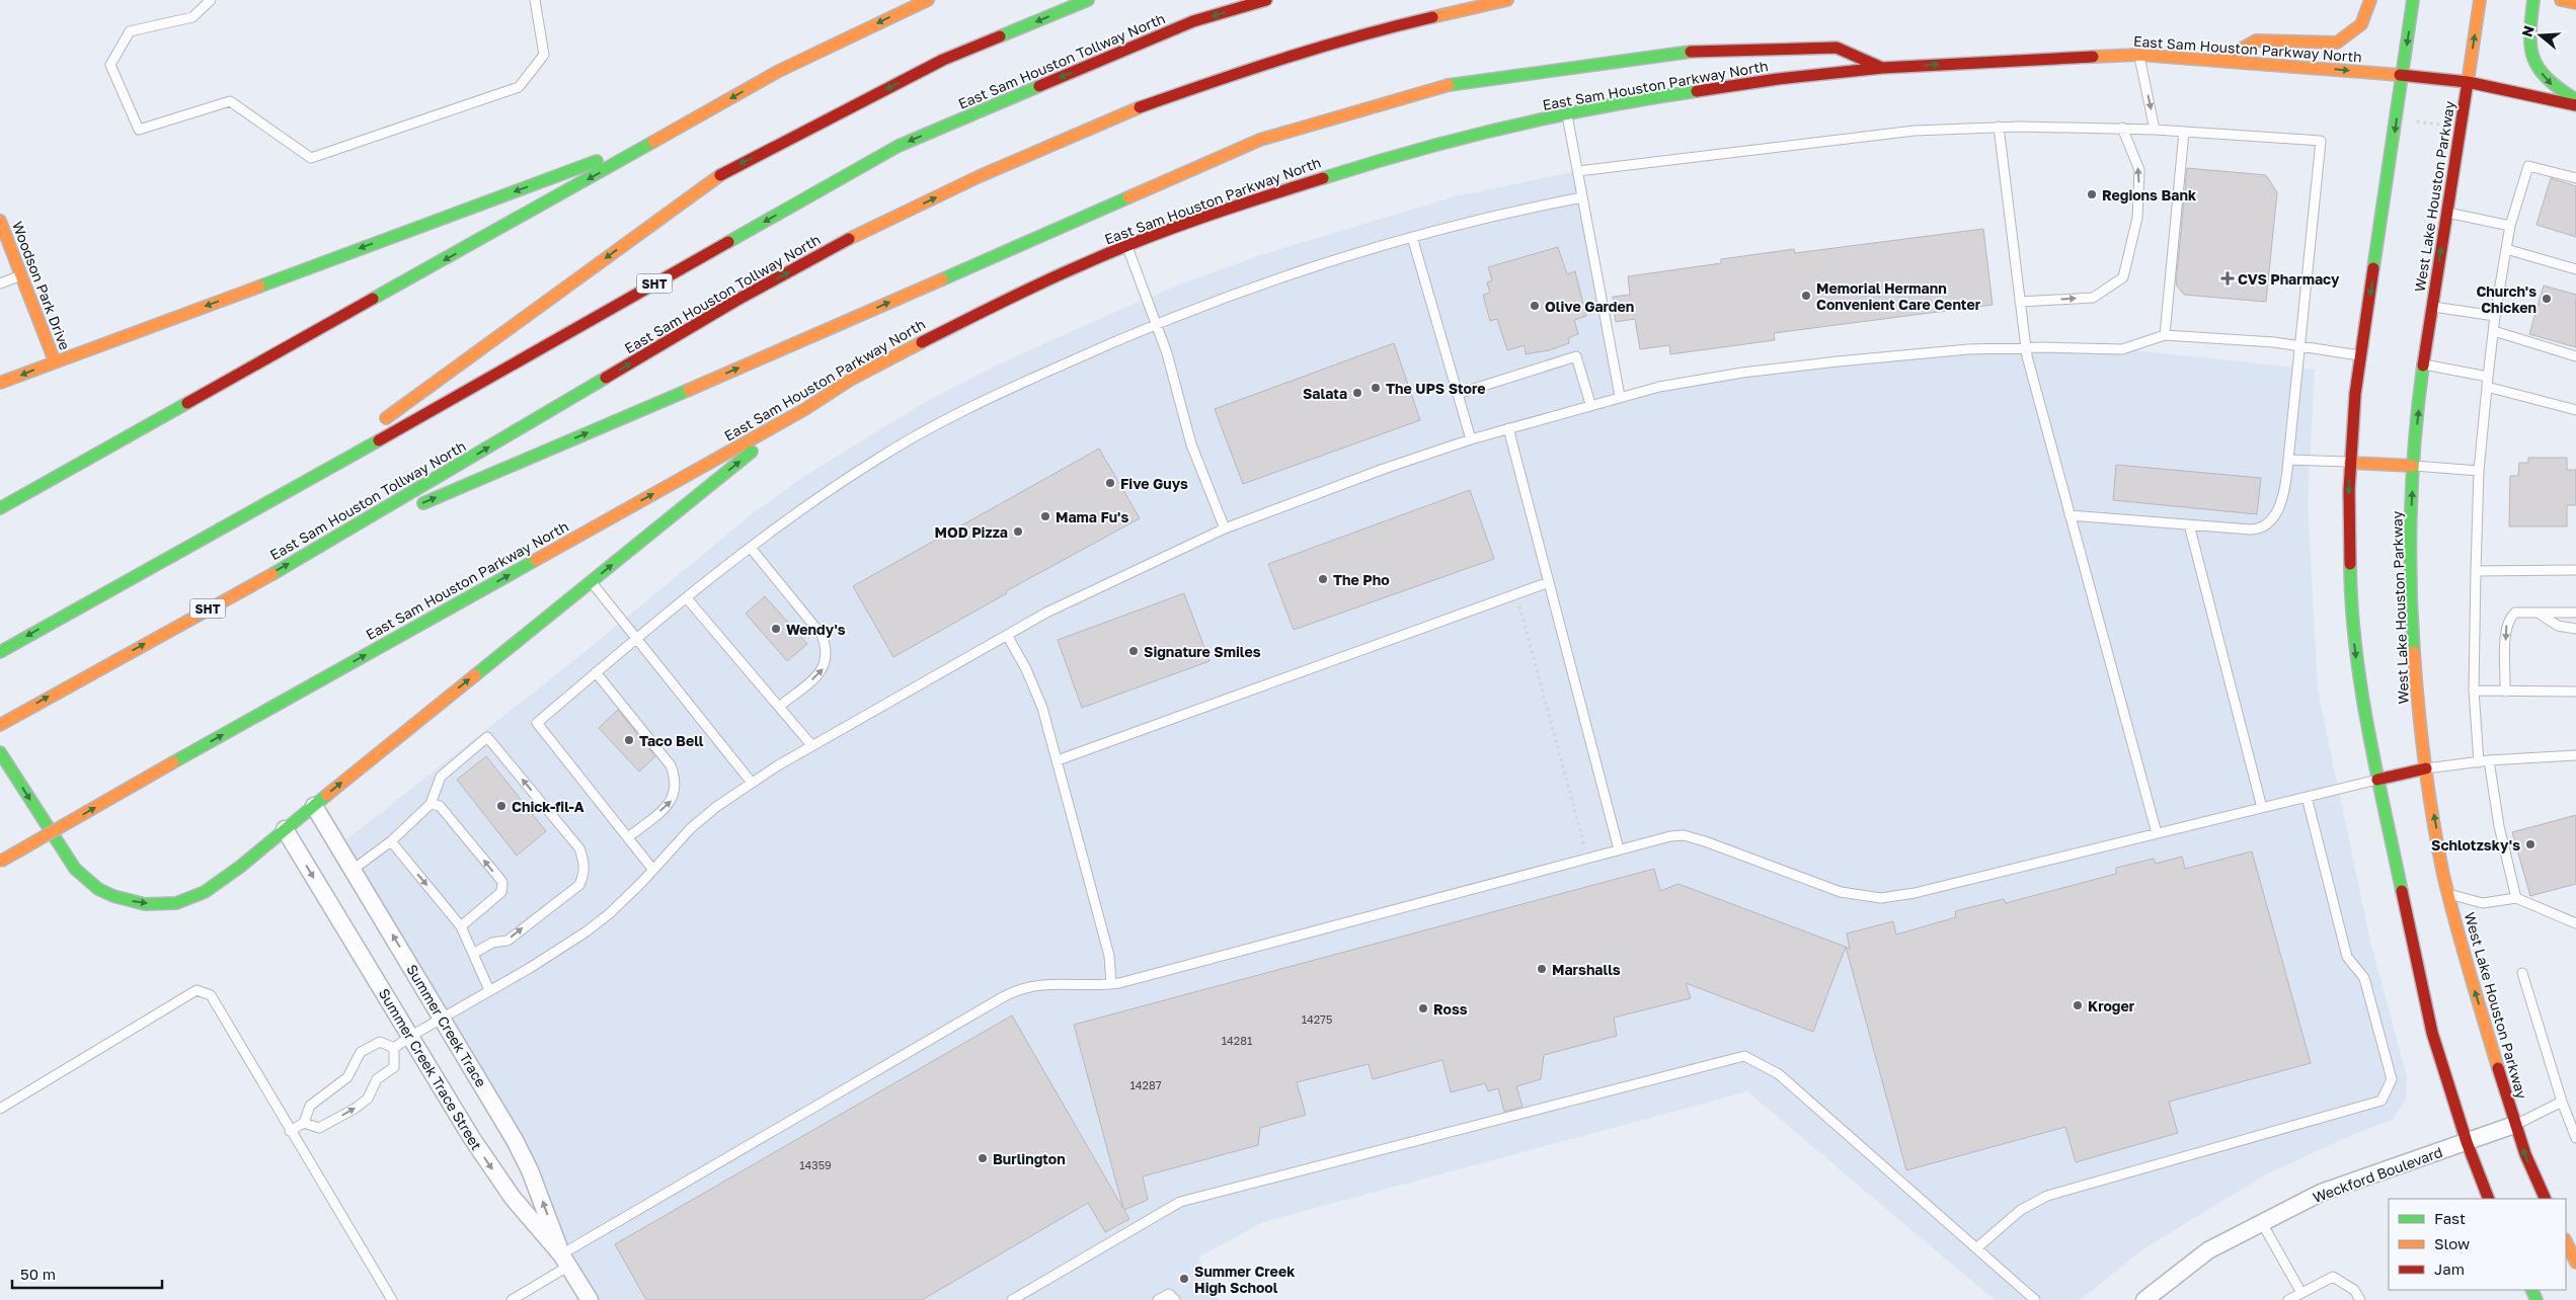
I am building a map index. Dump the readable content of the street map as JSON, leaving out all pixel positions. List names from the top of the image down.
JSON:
{
  "streets": {
    "main road": [
      "East Sam Houston Parkway North",
      "East Sam Houston Tollway North",
      "West Lake Houston Parkway",
      "SHT",
      "Woodson Park Drive"
    ],
    "street": ["Summer Creek Trace", "Summer Creek Trace Street", "Weckford Boulevard"]
  },
  "crossings": [
    ["East Sam Houston Parkway North", "West Lake Houston Parkway"],
    ["West Lake Houston Parkway", "Weckford Boulevard"],
    ["Summer Creek Trace", "Summer Creek Trace Street"]
  ],
  "one_way": ["Summer Creek Trace", "Summer Creek Trace Street"],
  "places": {
    "other": [
      "Regions Bank",
      "Memorial Hermann Convenient Care Center",
      "Church's Chicken",
      "Olive Garden",
      "The UPS Store",
      "Salata",
      "Five Guys",
      "Mama Fu's",
      "MOD Pizza",
      "The Pho",
      "Wendy's",
      "Signature Smiles",
      "Taco Bell",
      "Chick-fil-A",
      "Schlotzsky's",
      "Marshalls",
      "Kroger",
      "Ross",
      "Burlington",
      "Summer Creek High School"
    ],
    "health": ["CVS Pharmacy"]
  },
  "house_numbers": [
    "14275",
    "14281",
    "14287",
    "14359"
  ],
  "legend": ["Fast", "Slow", "Jam"],
  "scale_bar": "50 m",
  "north": "left"
}
